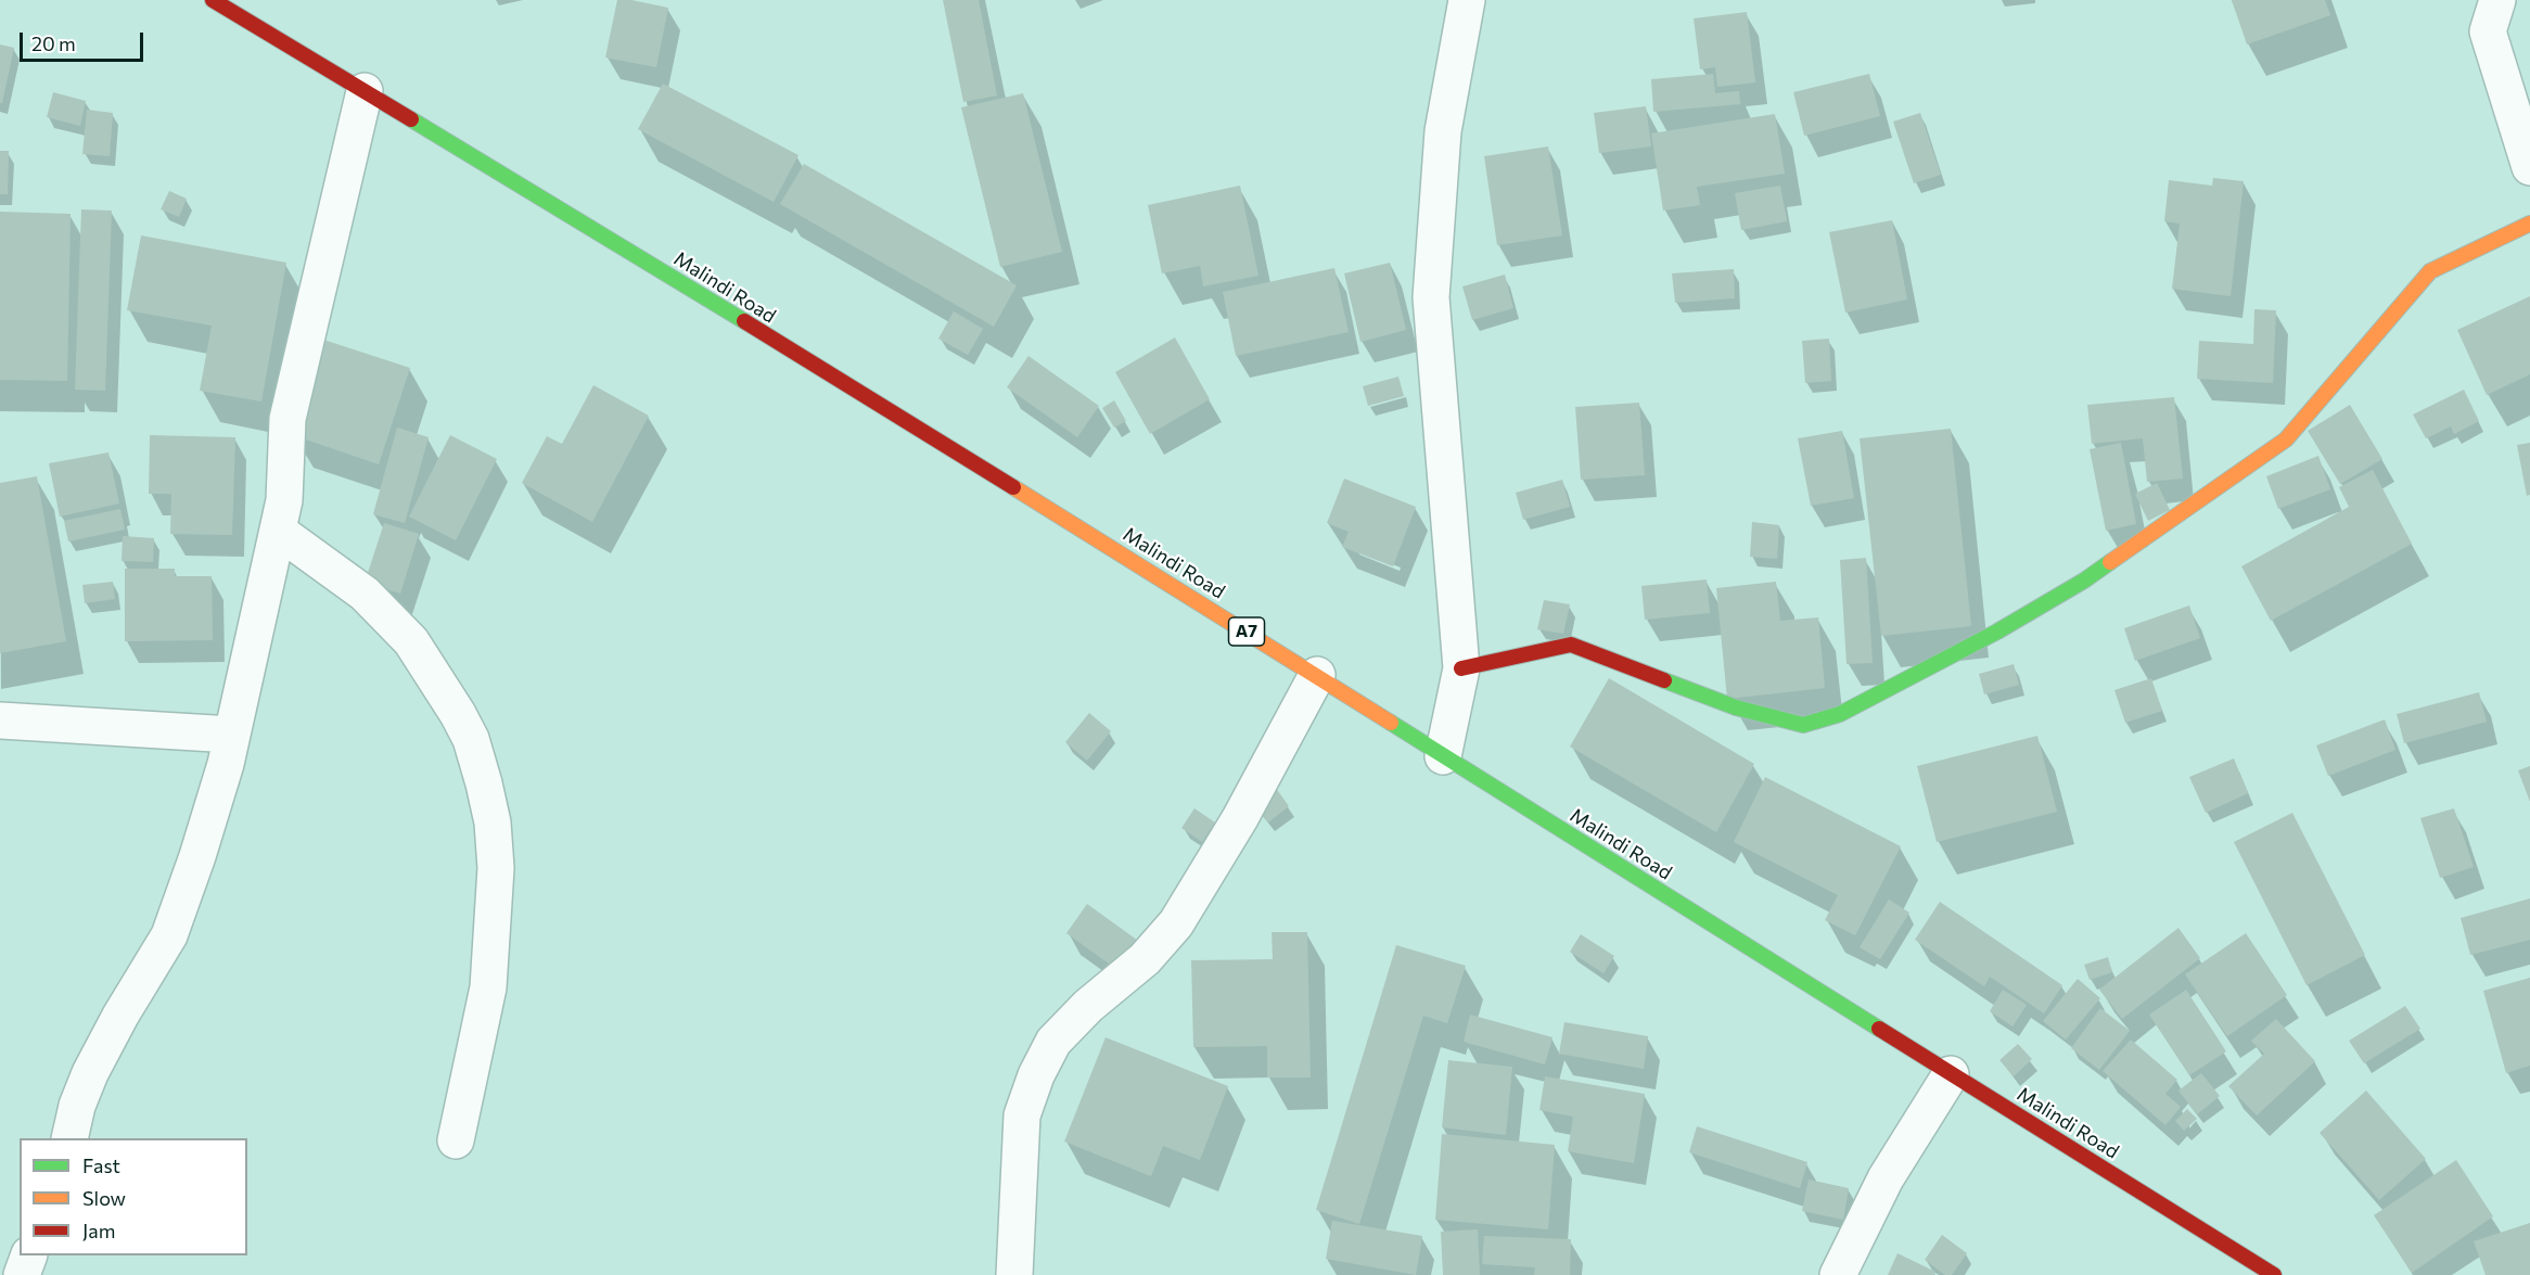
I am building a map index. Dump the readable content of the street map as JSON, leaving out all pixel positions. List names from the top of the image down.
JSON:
{
  "streets": {
    "main road": ["Malindi Road", "A7"]
  },
  "legend": ["Fast", "Slow", "Jam"],
  "scale_bar": "20 m"
}
